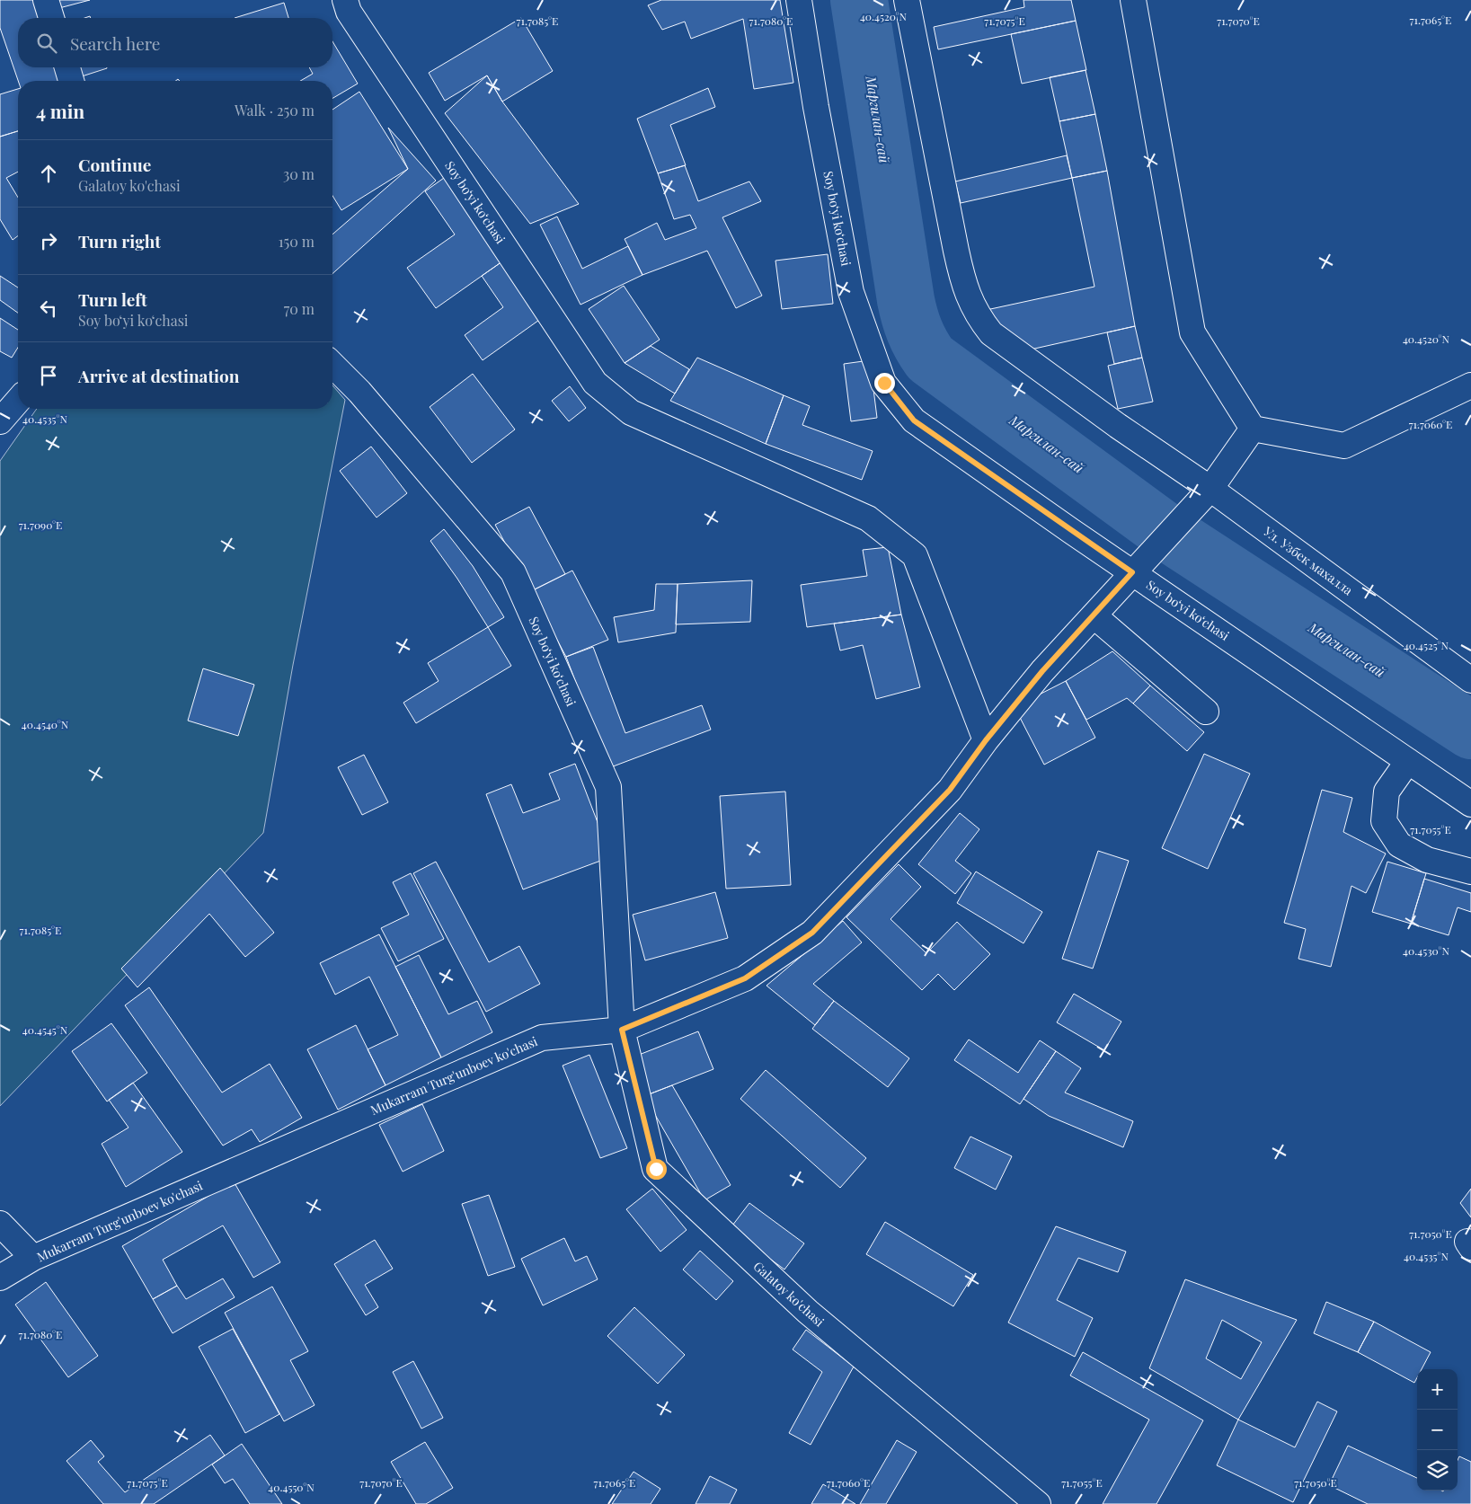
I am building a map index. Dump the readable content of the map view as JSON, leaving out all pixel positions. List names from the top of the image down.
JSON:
{
  "streets": {
    "street": [
      "Soy boʻyi koʻchasi",
      "Ул. Узбек махалла",
      "Mukarram Turg'unboev ko'chasi",
      "Galatoy ko'chasi"
    ]
  },
  "crossings": [
    ["Soy boʻyi koʻchasi", "Mukarram Turg'unboev ko'chasi"],
    ["Soy boʻyi koʻchasi", "Galatoy ko'chasi"],
    ["Ул. Узбек махалла", "Mukarram Turg'unboev ko'chasi"],
    ["Mukarram Turg'unboev ko'chasi", "Galatoy ko'chasi"]
  ],
  "water": ["Маргилан-сай"],
  "page": {
    "search": "Search here",
    "heading": ["4 min", "Walk · 250 m"],
    "list": [
      ["Continue", "Galatoy ko'chasi", "30 m"],
      ["Turn right", "150 m"],
      ["Turn left", "Soy boʻyi koʻchasi", "70 m"],
      "Arrive at destination"
    ],
    "map_buttons": ["+", "−"]
  },
  "coordinates": [
    "40.4520°N",
    "71.7065°E",
    "71.7085°E",
    "71.7080°E",
    "71.7075°E",
    "71.7070°E",
    "40.4535°N",
    "71.7060°E",
    "71.7090°E",
    "40.4525°N",
    "40.4540°N",
    "71.7055°E",
    "40.4530°N",
    "40.4545°N",
    "71.7050°E",
    "40.4550°N"
  ]
}
